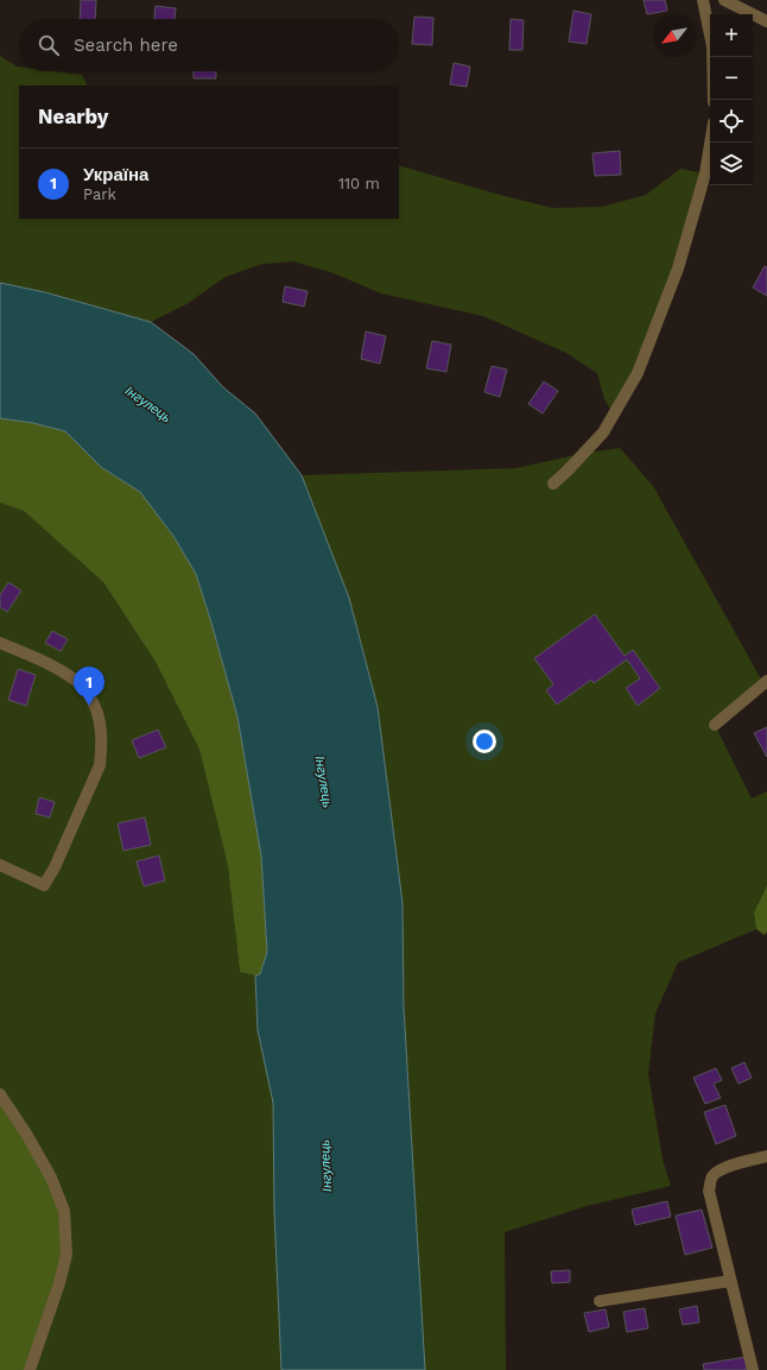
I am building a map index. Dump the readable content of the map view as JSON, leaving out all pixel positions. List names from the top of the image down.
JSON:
{
  "water": ["Інгулець"],
  "north": "bottom left",
  "page": {
    "map_buttons": ["+", "−"],
    "search": "Search here",
    "heading": "Nearby",
    "list": [
      {
        "mark": "1",
        "name": "Україна",
        "note": "Park",
        "value": "110 m"
      }
    ],
    "pins": "1"
  }
}
